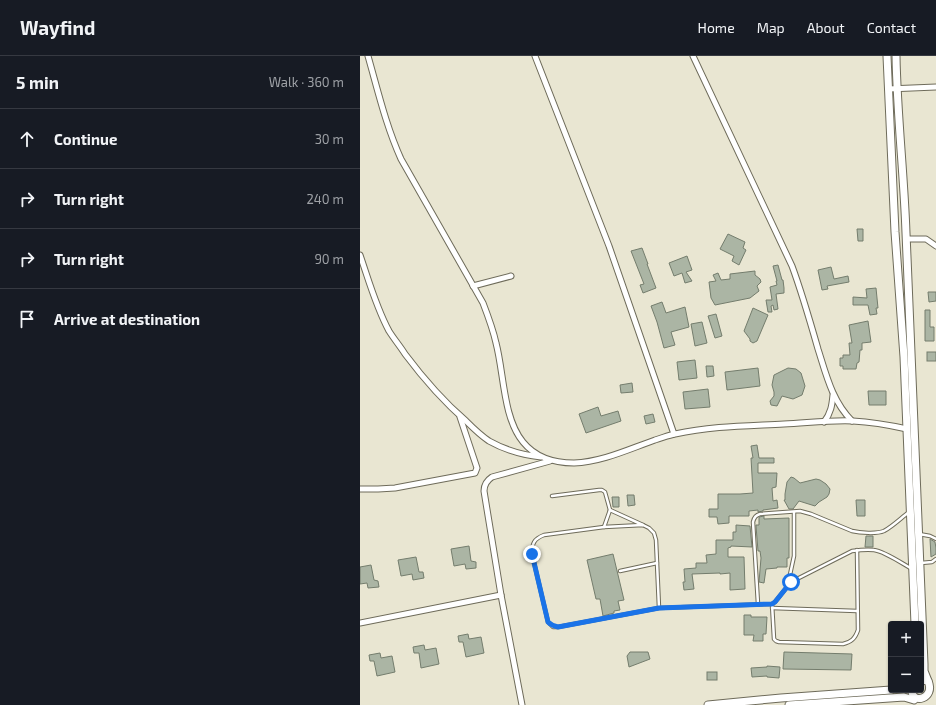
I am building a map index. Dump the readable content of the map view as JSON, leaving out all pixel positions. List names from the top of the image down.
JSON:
{
  "page": {
    "header": "Wayfind",
    "nav": [
      "Home",
      "Map",
      "About",
      "Contact"
    ],
    "heading": ["5 min", "Walk · 360 m"],
    "list": [
      ["Continue", "30 m"],
      ["Turn right", "240 m"],
      ["Turn right", "90 m"],
      "Arrive at destination"
    ],
    "map_buttons": ["+", "−"]
  }
}
